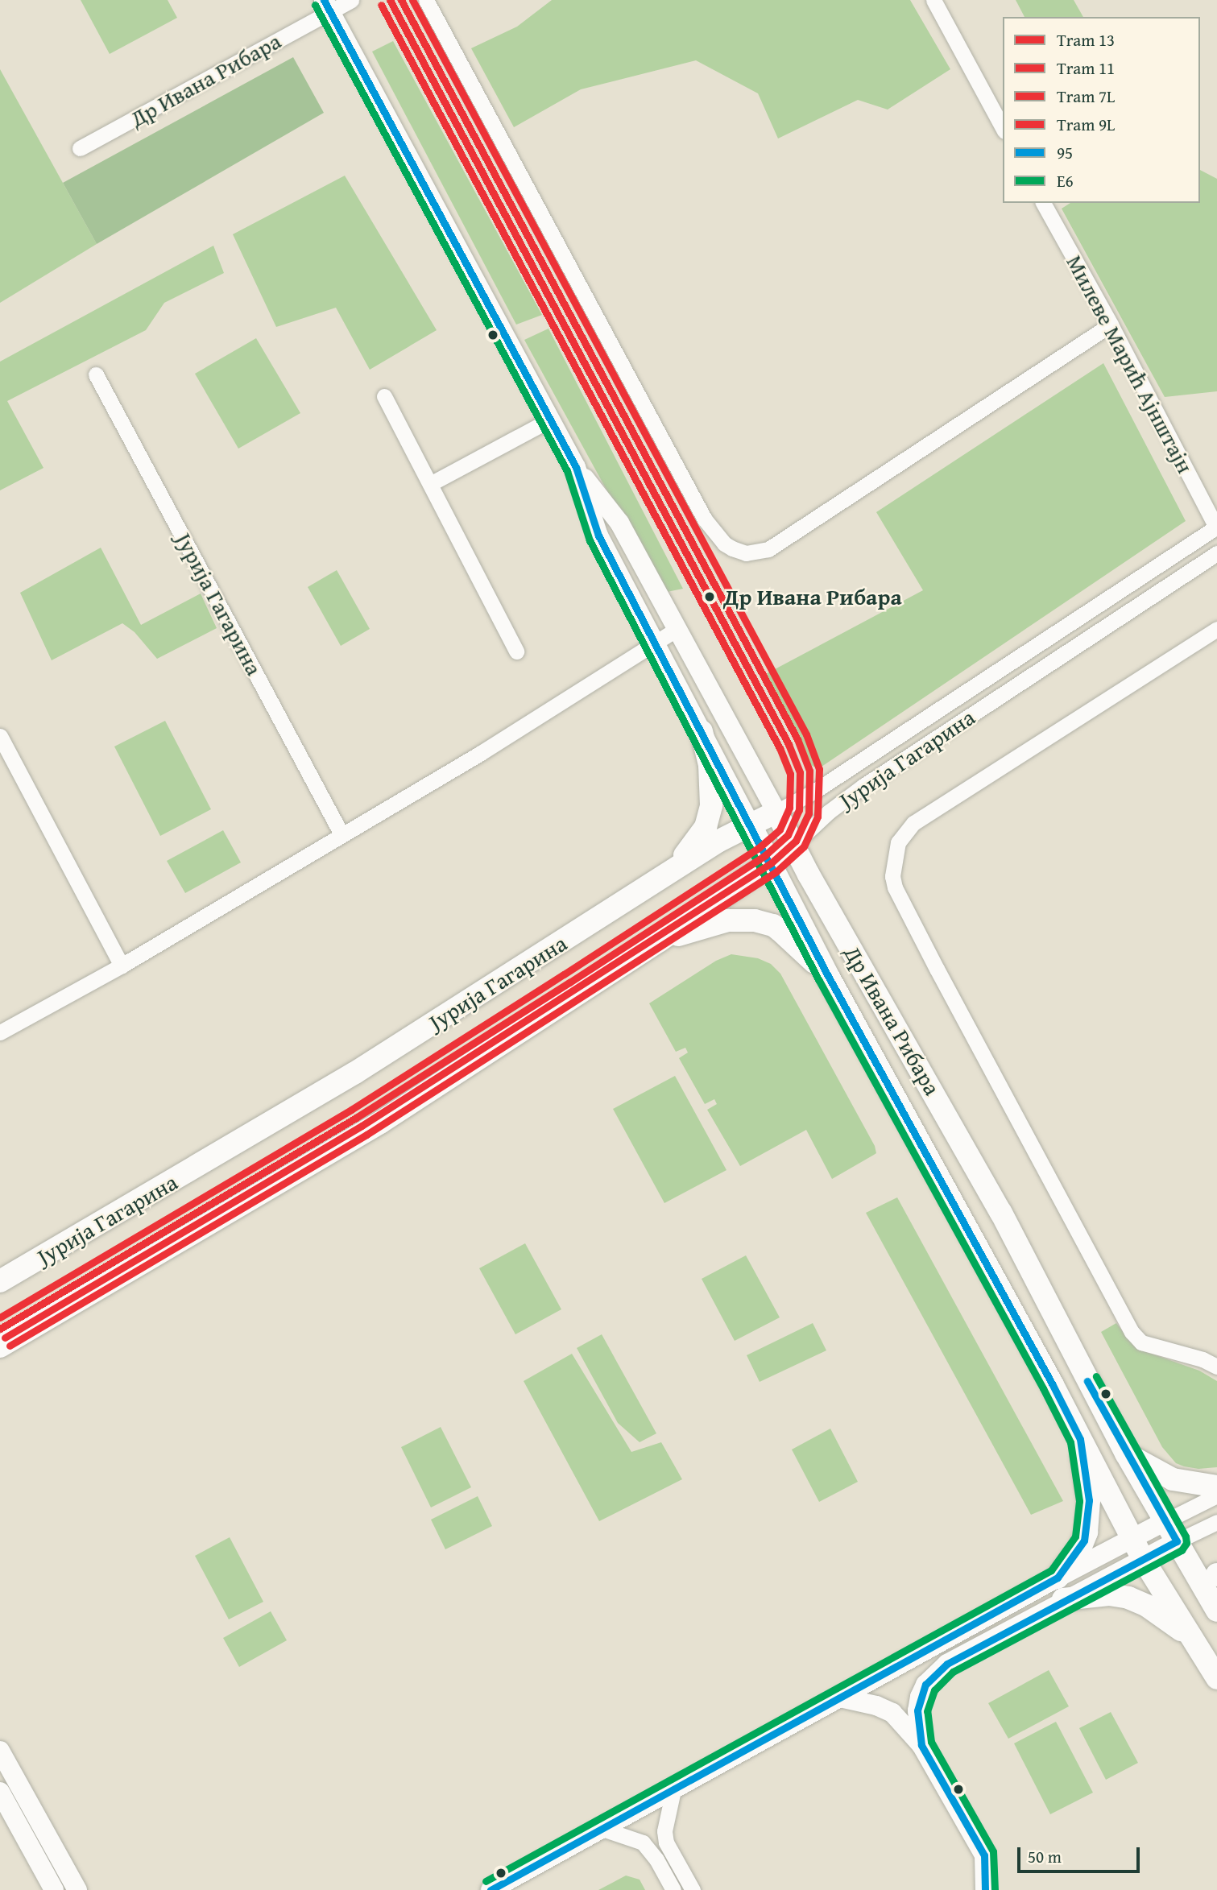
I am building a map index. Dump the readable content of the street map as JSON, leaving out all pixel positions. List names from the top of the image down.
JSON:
{
  "streets": {
    "main road": ["Др Ивана Рибара", "Јурија Гагарина"],
    "street": ["Милеве Марић Ајнштајн"]
  },
  "crossings": [
    ["Др Ивана Рибара", "Јурија Гагарина"],
    ["Милеве Марић Ајнштајн", "Јурија Гагарина"]
  ],
  "places": ["Др Ивана Рибара"],
  "lines": [
    "tram line 13",
    "tram line 11",
    "tram line 9L",
    "transit line 95",
    "tram line 7L",
    "transit line E6"
  ],
  "legend": [
    "Tram 13",
    "Tram 11",
    "Tram 7L",
    "Tram 9L",
    "95",
    "E6"
  ],
  "scale_bar": "50 m"
}
